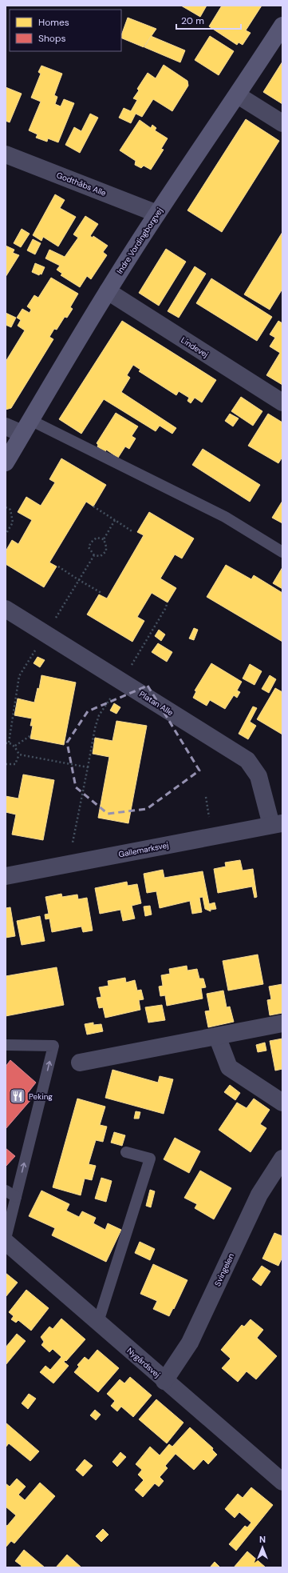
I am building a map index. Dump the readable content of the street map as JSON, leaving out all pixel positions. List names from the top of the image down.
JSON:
{
  "streets": {
    "main road": ["Indre Vordingborgvej"],
    "street": [
      "Godthåbs Alle",
      "Lindevej",
      "Platan Alle",
      "Gallemarksvej",
      "Svingelen",
      "Nygårdsvej"
    ]
  },
  "crossings": [
    ["Godthåbs Alle", "Indre Vordingborgvej"],
    ["Indre Vordingborgvej", "Lindevej"],
    ["Platan Alle", "Gallemarksvej"],
    ["Svingelen", "Nygårdsvej"]
  ],
  "places": {
    "restaurant": ["Peking"]
  },
  "legend": ["Homes", "Shops"],
  "scale_bar": "20 m",
  "north": "top"
}
